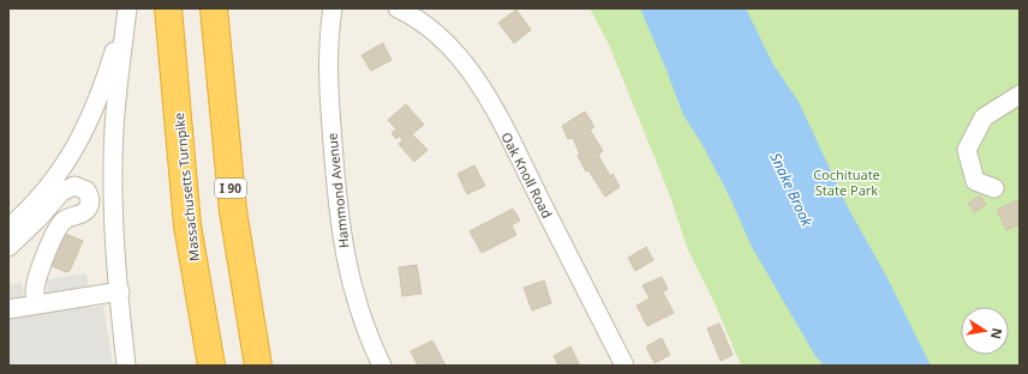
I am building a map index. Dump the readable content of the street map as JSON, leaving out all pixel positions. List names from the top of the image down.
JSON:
{
  "streets": {
    "highway": ["Massachusetts Turnpike", "I 90"],
    "street": ["Oak Knoll Road", "Hammond Avenue"]
  },
  "water": ["Snake Brook"],
  "parks": ["Cochituate State Park"],
  "north": "right"
}
